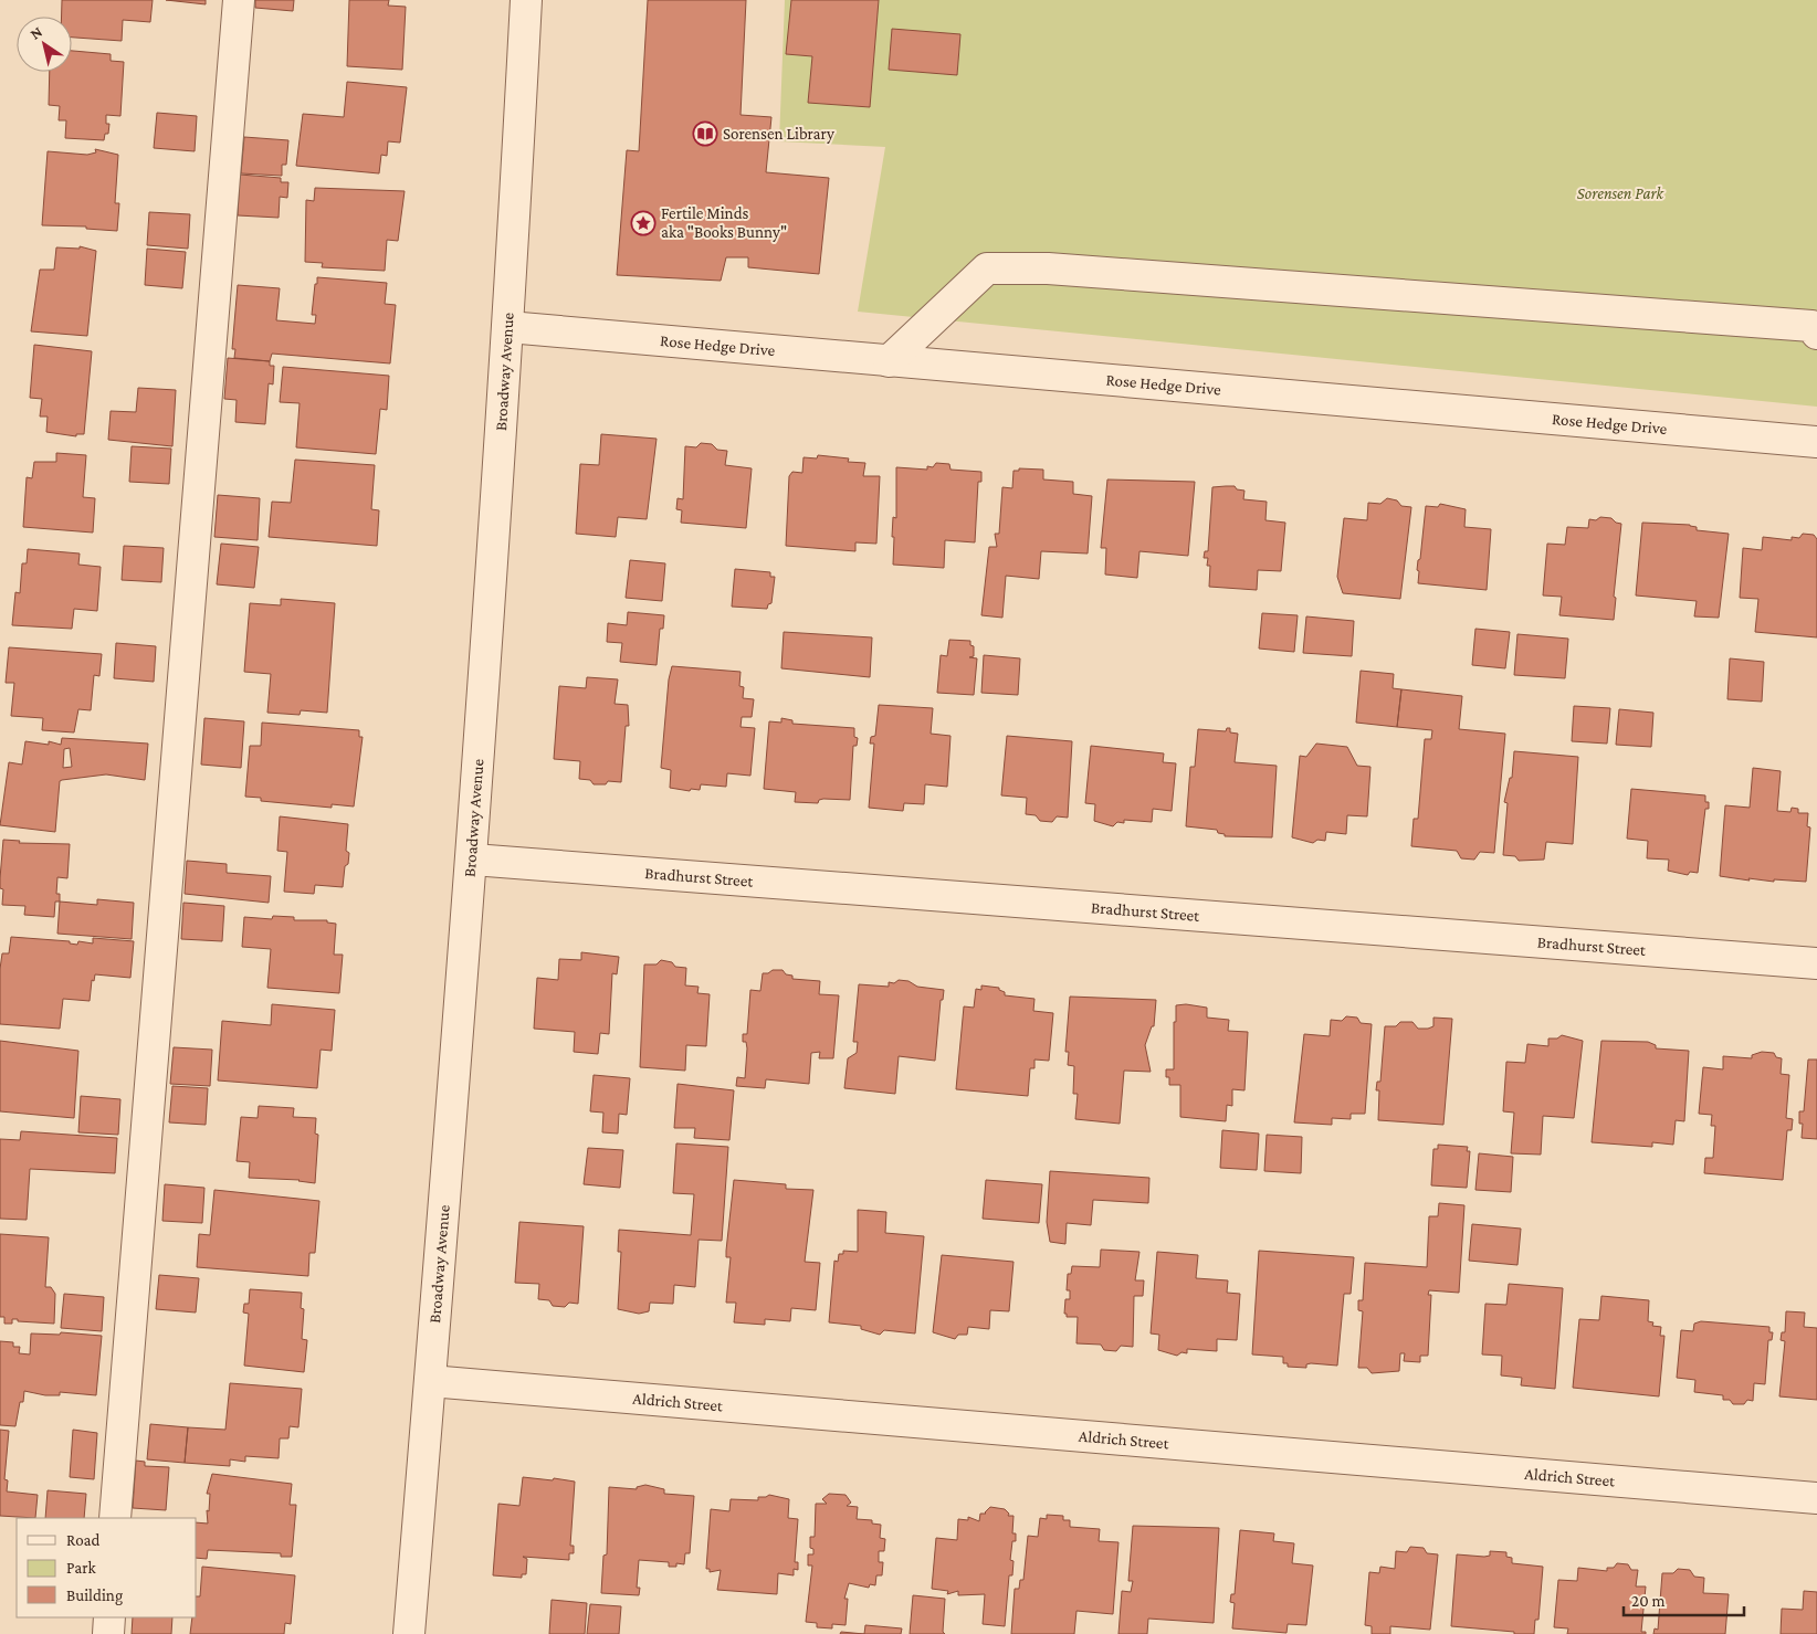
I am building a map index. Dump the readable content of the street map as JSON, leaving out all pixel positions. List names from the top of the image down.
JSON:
{
  "streets": {
    "street": [
      "Rose Hedge Drive",
      "Broadway Avenue",
      "Bradhurst Street",
      "Aldrich Street"
    ]
  },
  "crossings": [
    ["Rose Hedge Drive", "Broadway Avenue"],
    ["Broadway Avenue", "Bradhurst Street"],
    ["Broadway Avenue", "Aldrich Street"]
  ],
  "parks": ["Sorensen Park"],
  "places": {
    "library": ["Sorensen Library"],
    "place": ["Fertile Minds aka \"Books Bunny\""]
  },
  "legend": ["Road", "Park", "Building"],
  "scale_bar": "20 m",
  "north": "top left"
}
